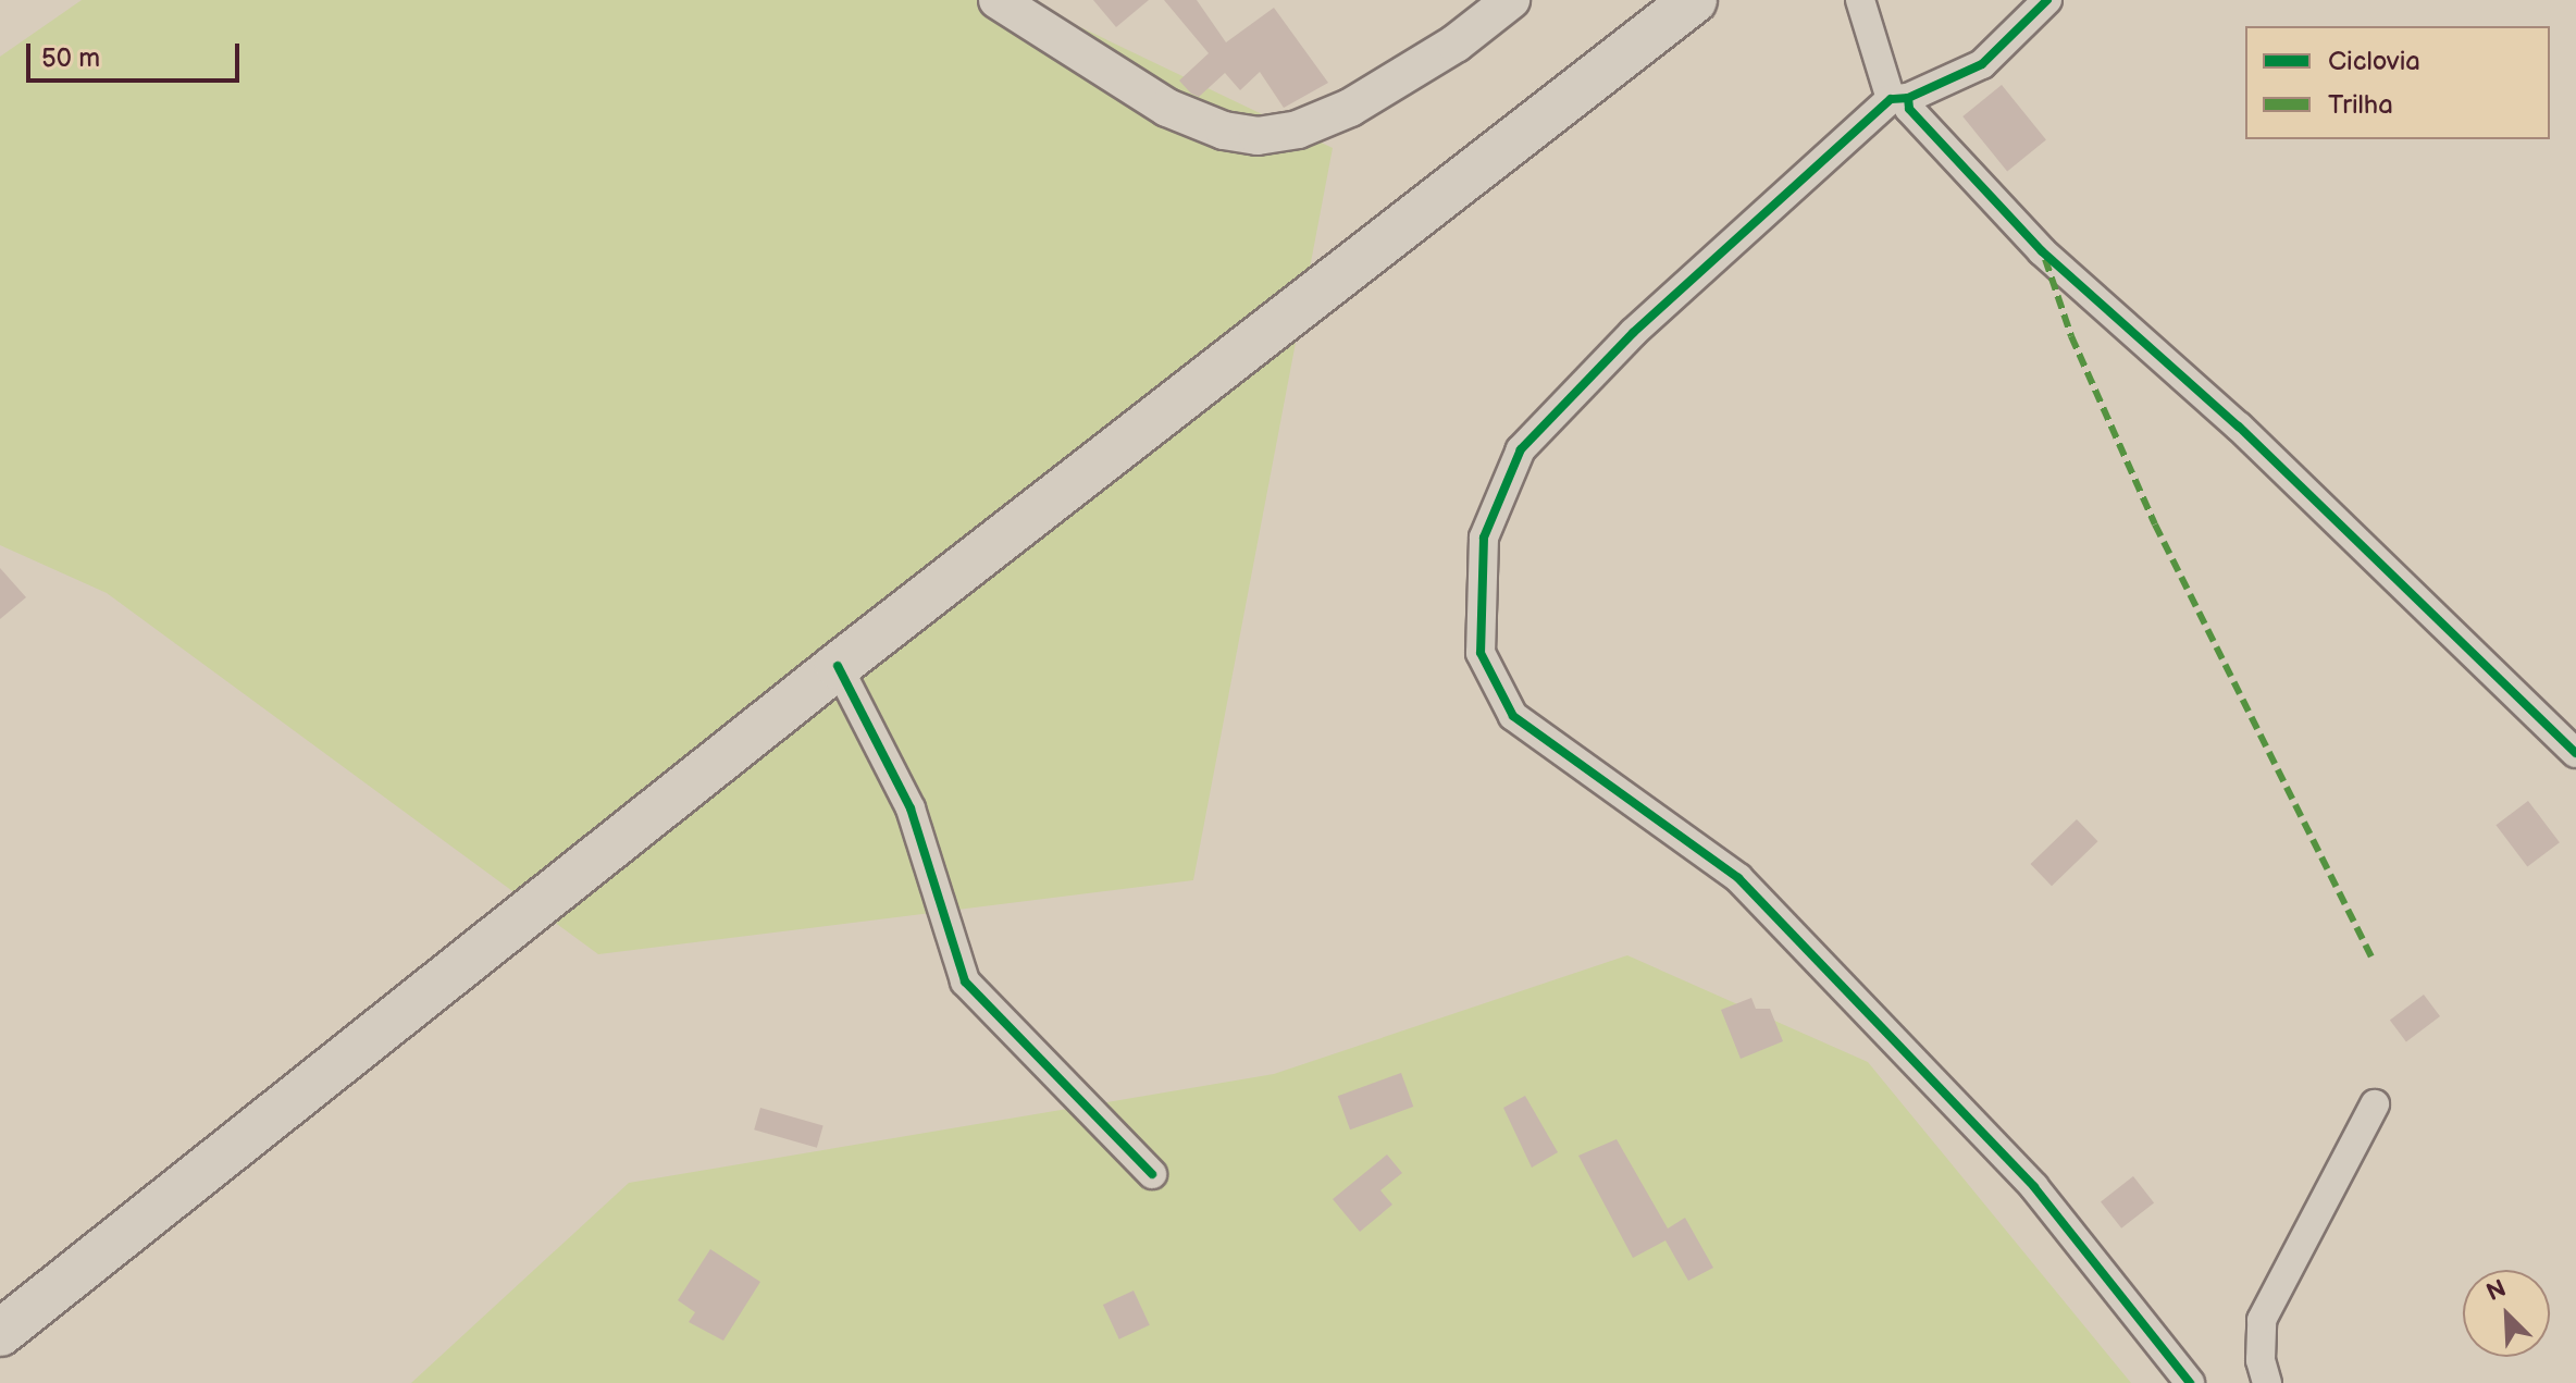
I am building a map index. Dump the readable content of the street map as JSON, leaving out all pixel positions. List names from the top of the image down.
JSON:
{
  "legend": ["Ciclovia", "Trilha"],
  "scale_bar": "50 m",
  "north": "top left"
}
